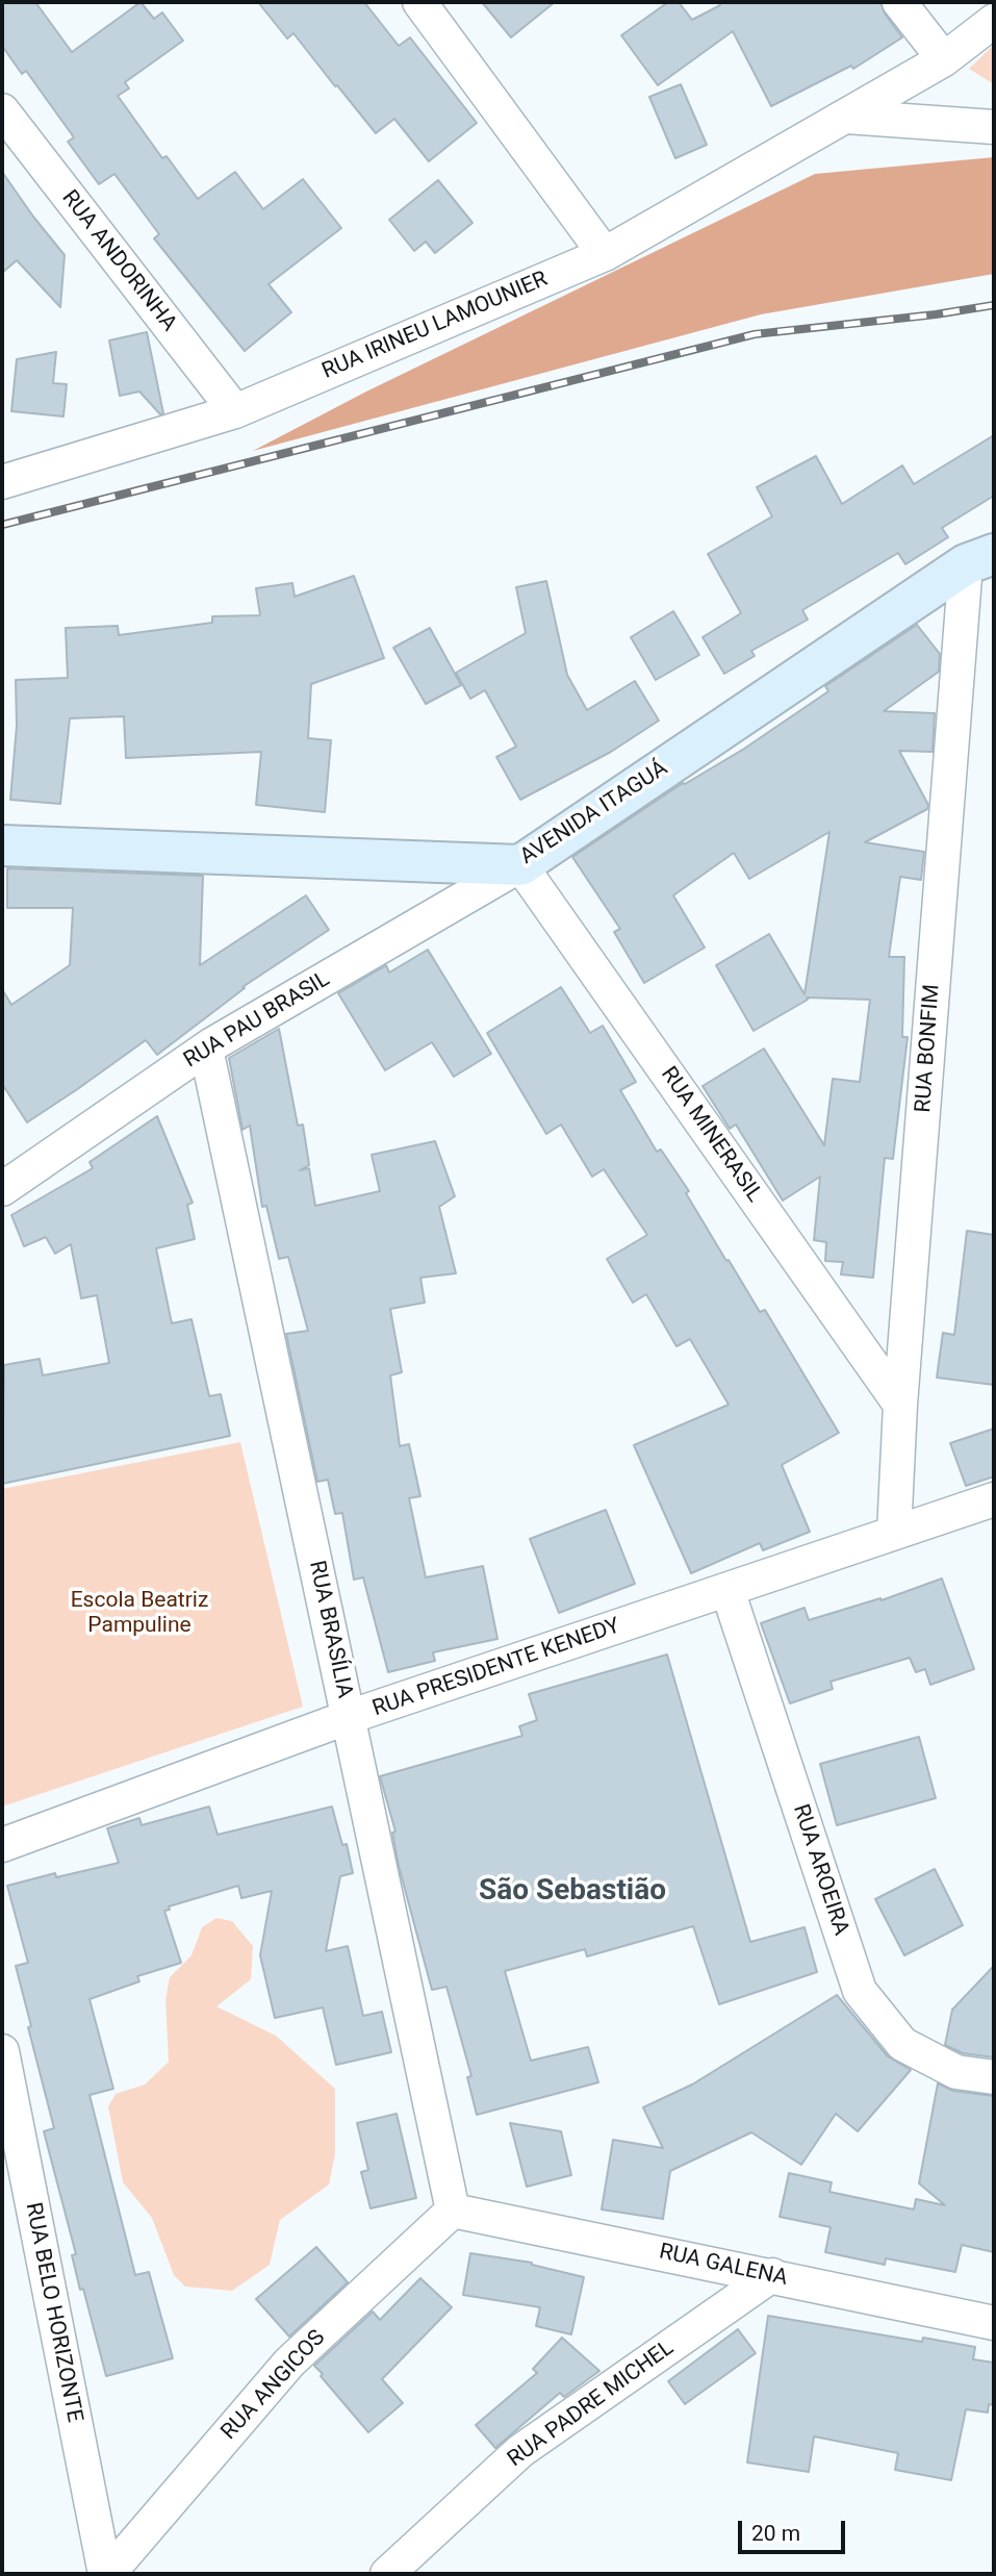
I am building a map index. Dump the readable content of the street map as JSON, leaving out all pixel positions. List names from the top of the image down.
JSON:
{
  "streets": {
    "main road": ["AVENIDA ITAGUÁ"],
    "street": [
      "RUA ANDORINHA",
      "RUA IRINEU LAMOUNIER",
      "RUA PAU BRASIL",
      "RUA BONFIM",
      "RUA MINERASIL",
      "RUA BRASÍLIA",
      "RUA PRESIDENTE KENEDY",
      "RUA AROEIRA",
      "RUA GALENA",
      "RUA BELO HORIZONTE",
      "RUA ANGICOS",
      "RUA PADRE MICHEL"
    ]
  },
  "crossings": [
    ["RUA ANDORINHA", "RUA IRINEU LAMOUNIER"],
    ["AVENIDA ITAGUÁ", "RUA PAU BRASIL"],
    ["AVENIDA ITAGUÁ", "RUA BONFIM"],
    ["AVENIDA ITAGUÁ", "RUA MINERASIL"],
    ["RUA PAU BRASIL", "RUA MINERASIL"],
    ["RUA PAU BRASIL", "RUA BRASÍLIA"],
    ["RUA BONFIM", "RUA MINERASIL"],
    ["RUA BONFIM", "RUA PRESIDENTE KENEDY"],
    ["RUA BRASÍLIA", "RUA PRESIDENTE KENEDY"],
    ["RUA BRASÍLIA", "RUA GALENA"],
    ["RUA BRASÍLIA", "RUA ANGICOS"],
    ["RUA PRESIDENTE KENEDY", "RUA AROEIRA"],
    ["RUA GALENA", "RUA ANGICOS"],
    ["RUA GALENA", "RUA PADRE MICHEL"],
    ["RUA BELO HORIZONTE", "RUA ANGICOS"]
  ],
  "districts": ["São Sebastião"],
  "parks": ["Escola Beatriz Pampuline"],
  "scale_bar": "20 m"
}
